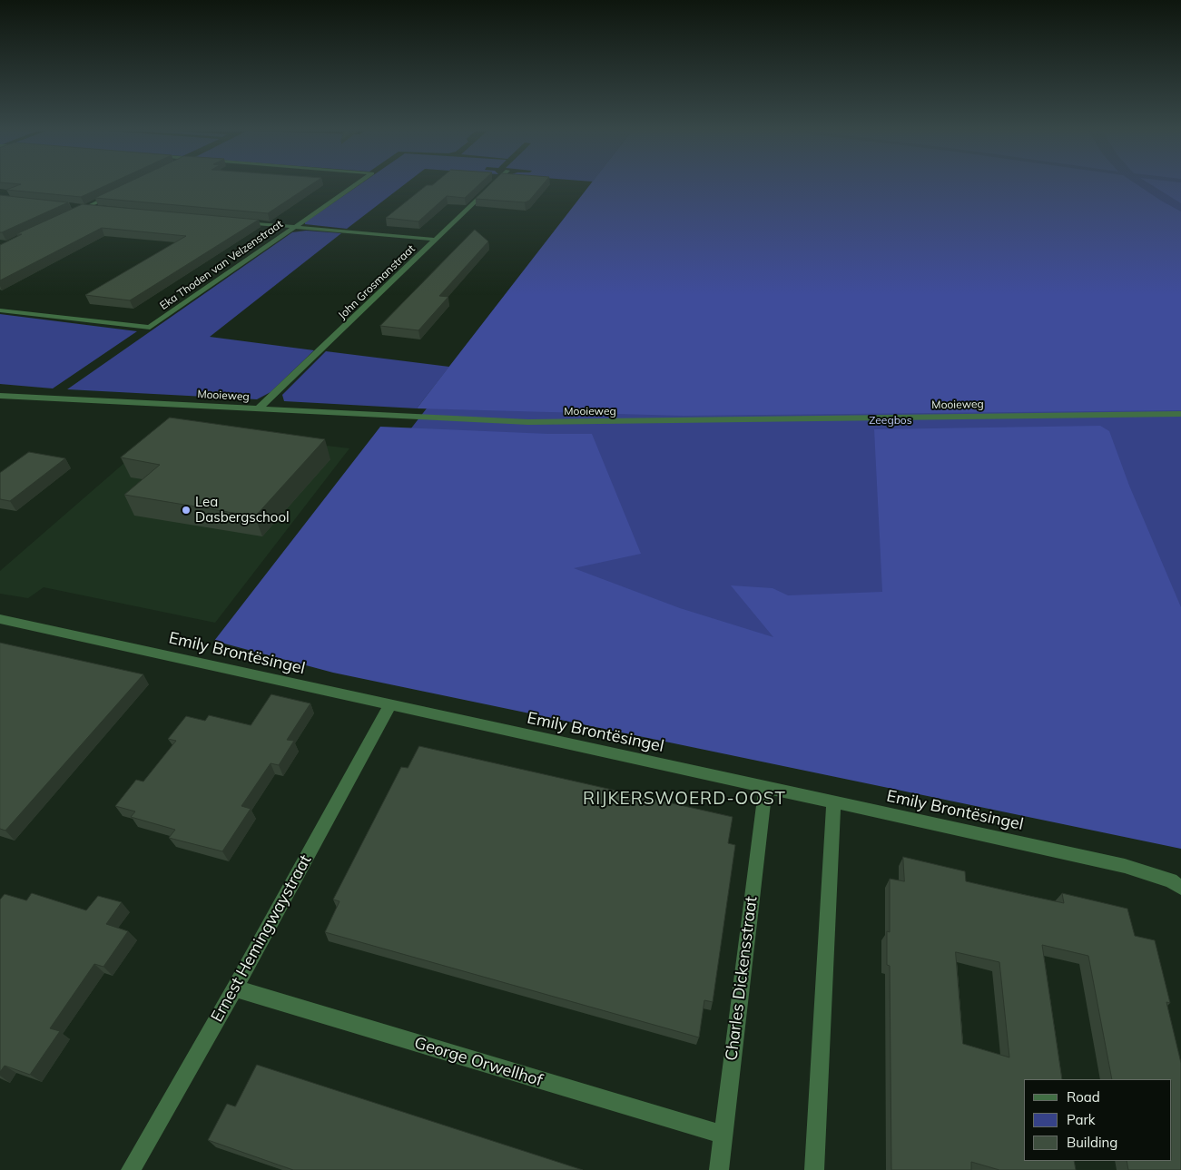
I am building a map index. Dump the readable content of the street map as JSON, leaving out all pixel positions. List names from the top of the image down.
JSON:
{
  "streets": {
    "street": [
      "Eka Thoden van Velzenstraat",
      "John Grosmanstraat",
      "Mooieweg",
      "Emily Brontësingel",
      "Ernest Hemingwaystraat",
      "Charles Dickensstraat",
      "George Orwellhof"
    ]
  },
  "crossings": [
    ["John Grosmanstraat", "Mooieweg"],
    ["Emily Brontësingel", "Ernest Hemingwaystraat"],
    ["Emily Brontësingel", "Charles Dickensstraat"],
    ["Ernest Hemingwaystraat", "George Orwellhof"],
    ["Charles Dickensstraat", "George Orwellhof"]
  ],
  "districts": ["RIJKERSWOERD-OOST"],
  "parks": ["Zeegbos"],
  "places": ["Lea Dasbergschool"],
  "legend": ["Road", "Park", "Building"]
}
